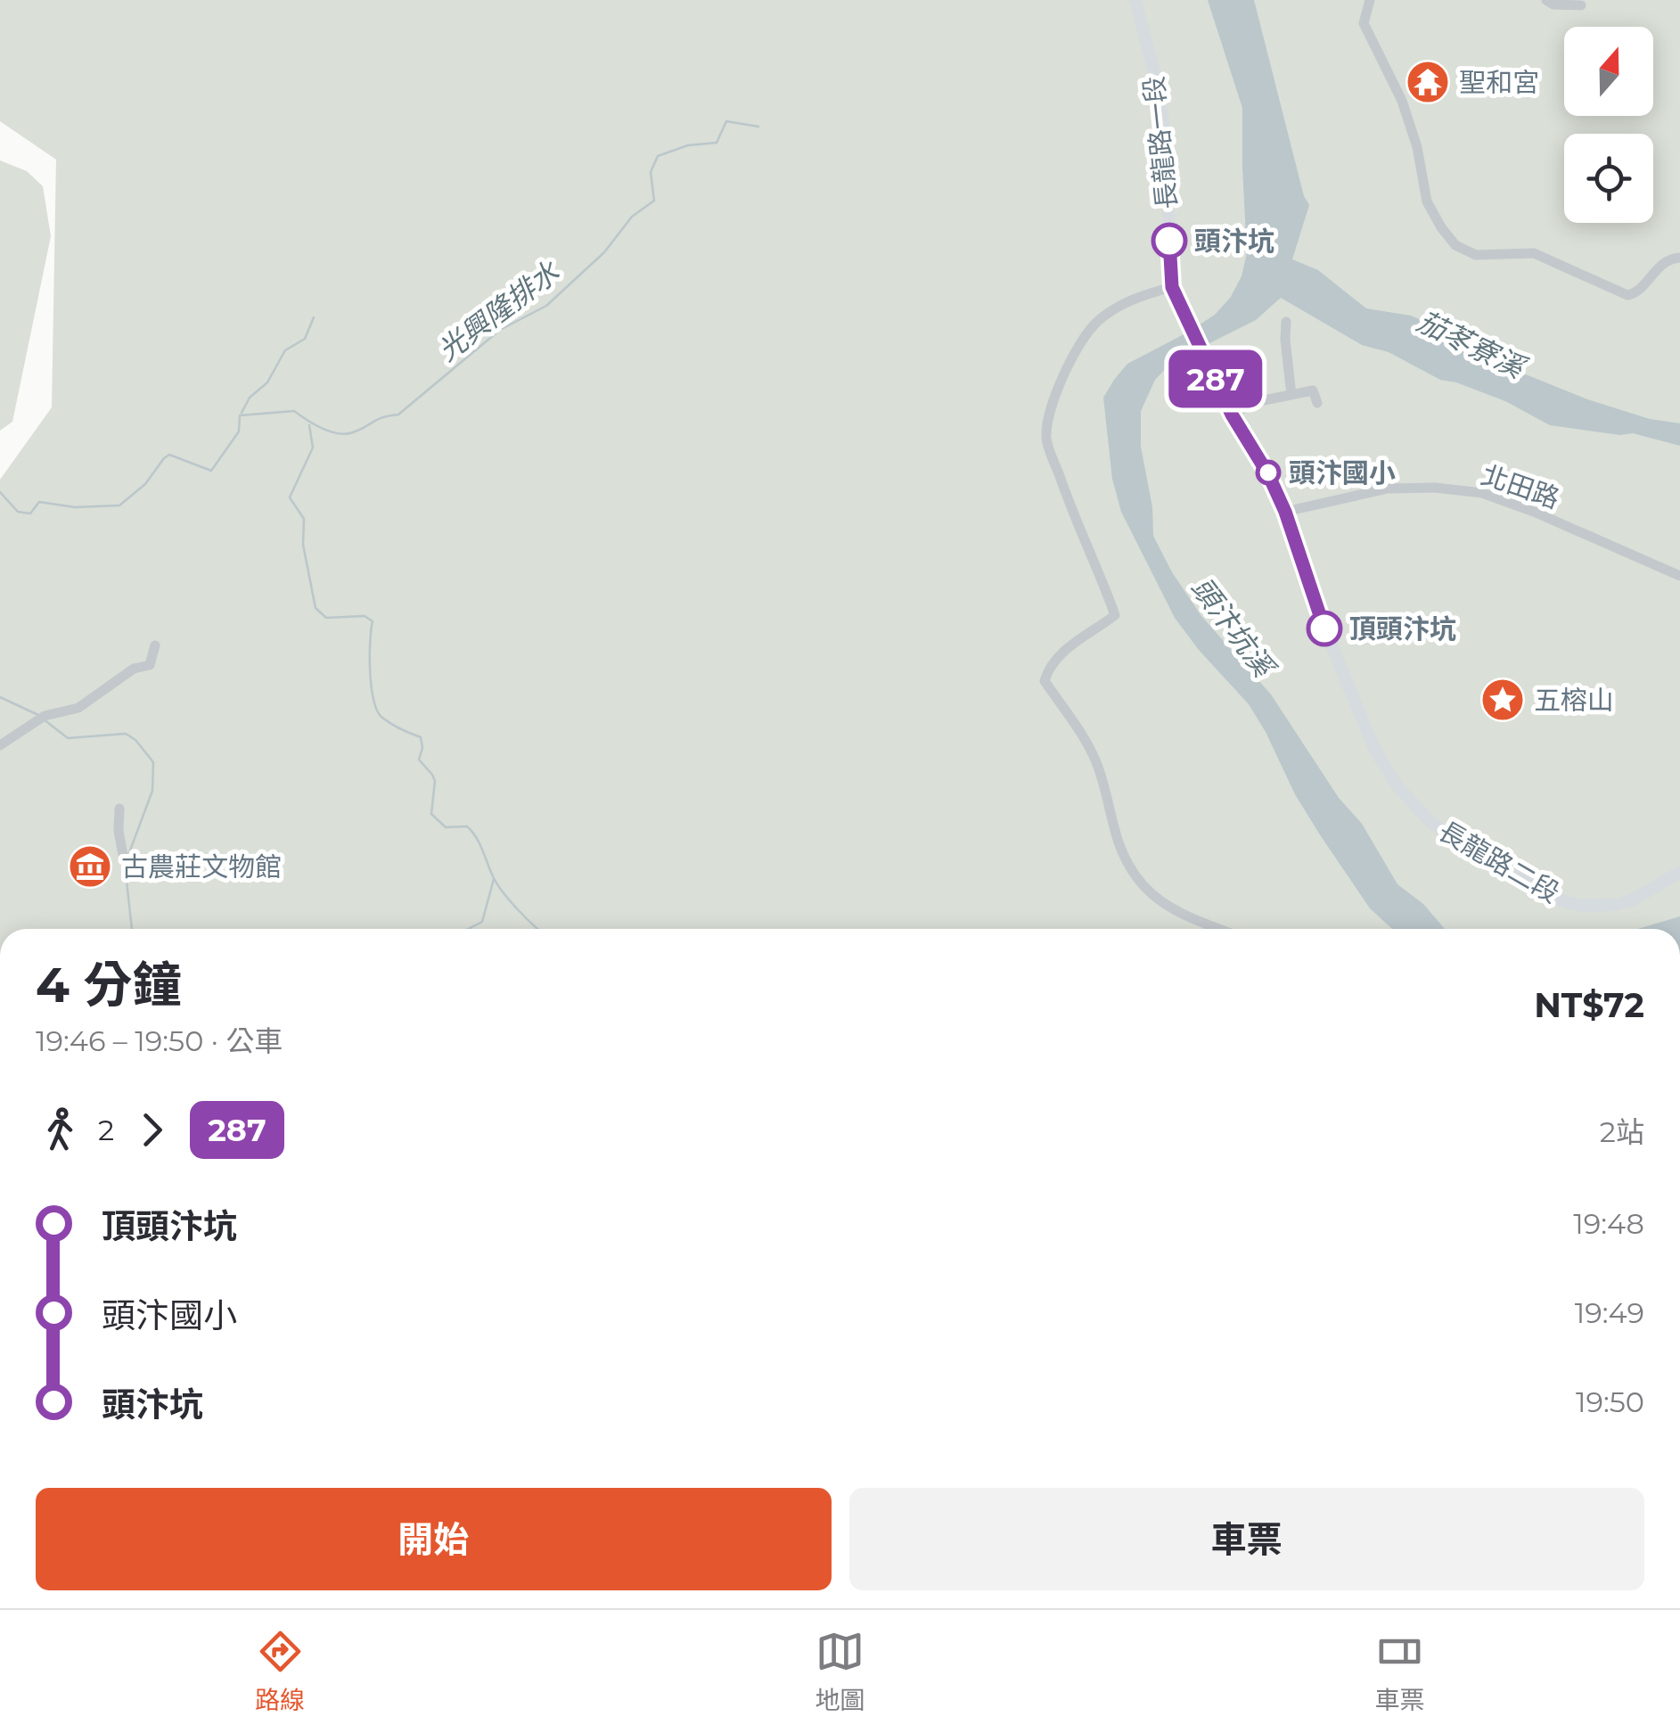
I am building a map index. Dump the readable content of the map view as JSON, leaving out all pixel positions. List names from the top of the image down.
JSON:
{
  "streets": {
    "main road": ["長龍路一段", "長龍路二段"],
    "street": ["北田路"]
  },
  "crossings": [
    ["長龍路一段", "長龍路二段"],
    ["北田路", "長龍路二段"]
  ],
  "water": ["光興隆排水", "茄苳寮溪", "頭汴坑溪"],
  "places": {
    "temple": ["聖和宮"],
    "other": ["頭汴坑", "頭汴國小", "頂頭汴坑"],
    "place": ["五榕山"],
    "museum": ["古農莊文物館"]
  },
  "lines": ["bus line 287"],
  "north": "top",
  "page": {
    "on_map": "287",
    "heading": ["4 分鐘", "19:46 – 19:50 · 公車", "NT$72"],
    "legs": ["2", "287", "2站"],
    "list": [
      {
        "name": "頂頭汴坑",
        "value": "19:48"
      },
      {
        "name": "頭汴國小",
        "value": "19:49"
      },
      {
        "name": "頭汴坑",
        "value": "19:50"
      }
    ],
    "buttons": ["開始", "車票"],
    "tabs": ["路線", "地圖", "車票"]
  }
}
